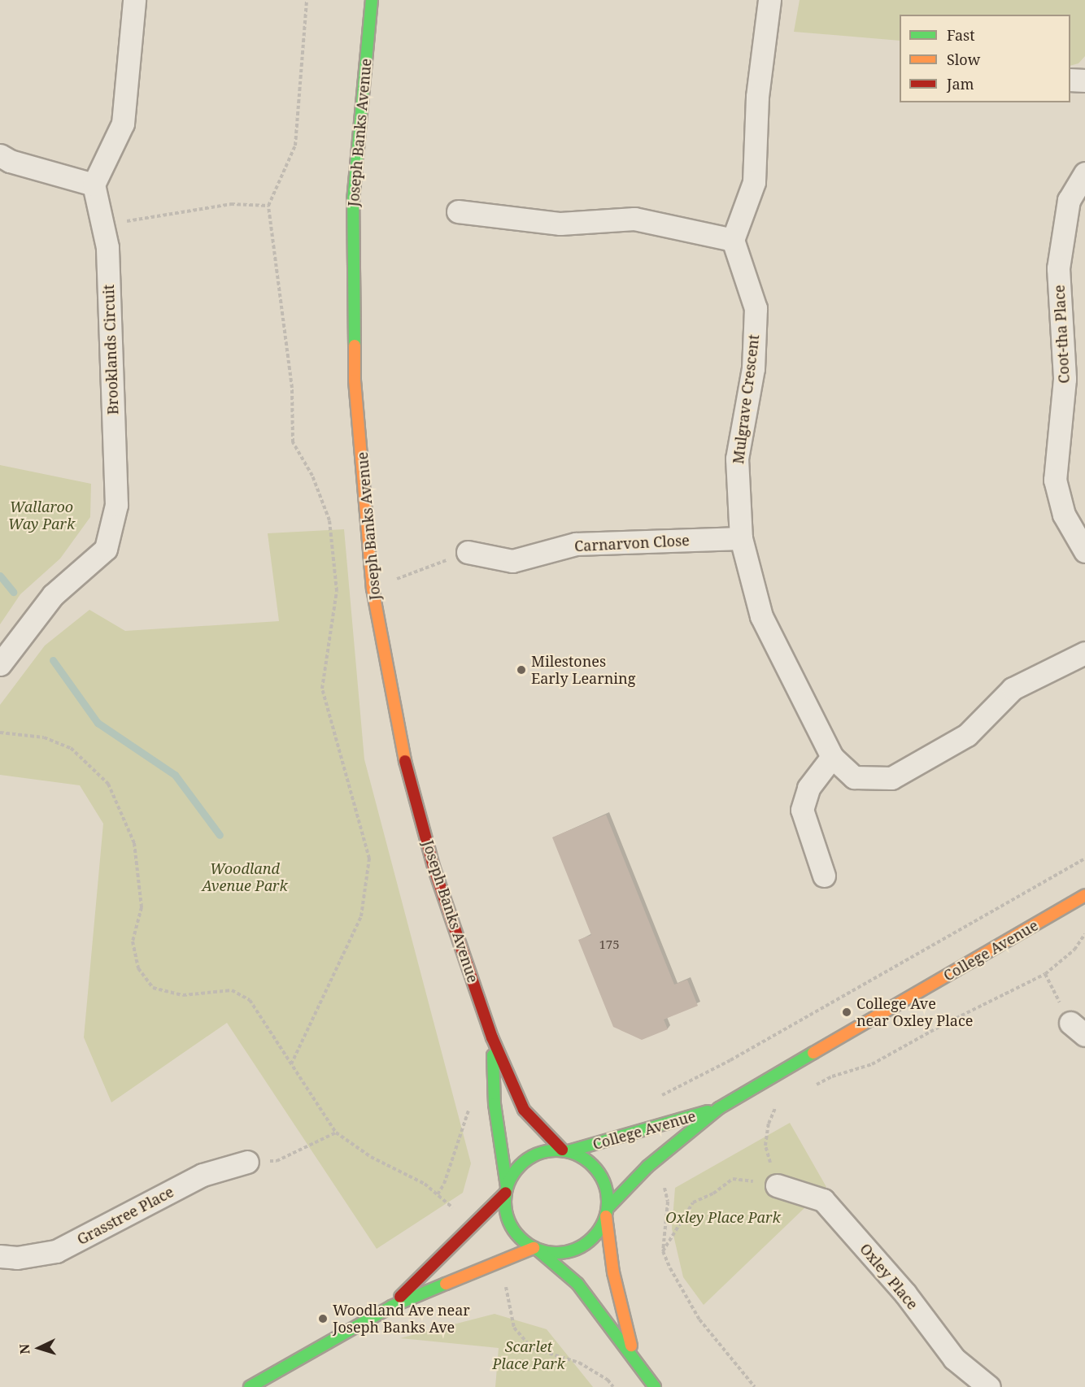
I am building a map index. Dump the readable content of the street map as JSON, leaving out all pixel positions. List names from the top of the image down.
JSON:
{
  "streets": {
    "street": [
      "Joseph Banks Avenue",
      "Coot-tha Place",
      "Brooklands Circuit",
      "Mulgrave Crescent",
      "Carnarvon Close",
      "College Avenue",
      "Grasstree Place",
      "Oxley Place"
    ]
  },
  "crossings": [
    ["Joseph Banks Avenue", "College Avenue"],
    ["Mulgrave Crescent", "Carnarvon Close"]
  ],
  "parks": [
    "Wallaroo Way Park",
    "Woodland Avenue Park",
    "Oxley Place Park",
    "Scarlet Place Park"
  ],
  "places": ["Milestones Early Learning", "College Ave near Oxley Place", "Woodland Ave near Joseph Banks Ave"],
  "house_numbers": ["175"],
  "legend": ["Fast", "Slow", "Jam"],
  "north": "left"
}
